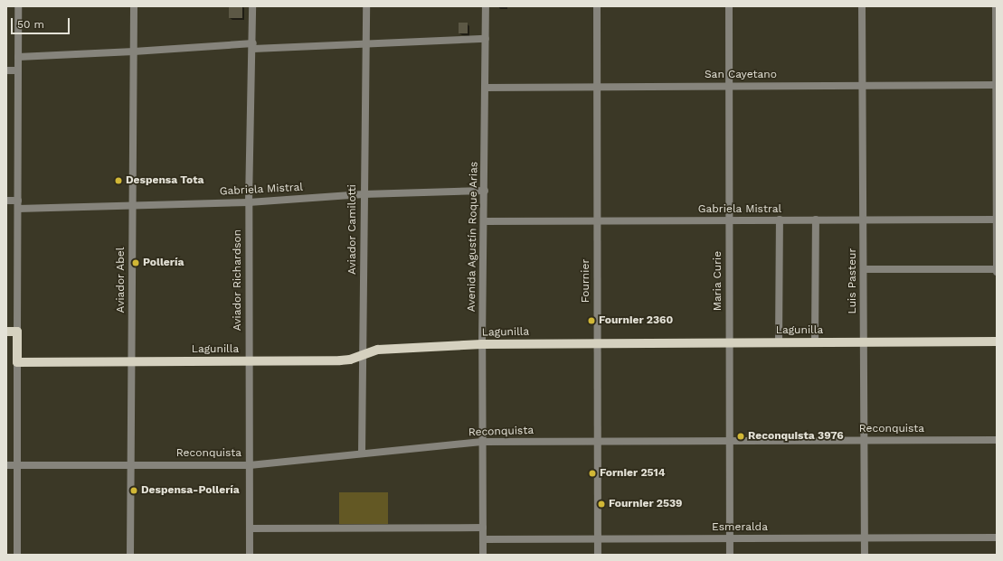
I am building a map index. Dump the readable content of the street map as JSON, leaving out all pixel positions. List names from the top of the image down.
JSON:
{
  "streets": {
    "main road": ["Lagunilla"],
    "street": [
      "San Cayetano",
      "Gabriela Mistral",
      "Aviador Camilotti",
      "Avenida Agustín Roque Arias",
      "Aviador Abel",
      "Aviador Richardson",
      "Fournier",
      "Maria Curie",
      "Luis Pasteur",
      "Reconquista",
      "Esmeralda"
    ]
  },
  "crossings": [
    ["San Cayetano", "Avenida Agustín Roque Arias"],
    ["San Cayetano", "Fournier"],
    ["San Cayetano", "Maria Curie"],
    ["San Cayetano", "Luis Pasteur"],
    ["Gabriela Mistral", "Aviador Camilotti"],
    ["Gabriela Mistral", "Avenida Agustín Roque Arias"],
    ["Gabriela Mistral", "Aviador Abel"],
    ["Gabriela Mistral", "Aviador Richardson"],
    ["Gabriela Mistral", "Fournier"],
    ["Gabriela Mistral", "Maria Curie"],
    ["Gabriela Mistral", "Luis Pasteur"],
    ["Aviador Camilotti", "Lagunilla"],
    ["Aviador Camilotti", "Reconquista"],
    ["Avenida Agustín Roque Arias", "Lagunilla"],
    ["Avenida Agustín Roque Arias", "Reconquista"],
    ["Avenida Agustín Roque Arias", "Esmeralda"],
    ["Aviador Abel", "Lagunilla"],
    ["Aviador Abel", "Reconquista"],
    ["Aviador Richardson", "Lagunilla"],
    ["Aviador Richardson", "Reconquista"],
    ["Fournier", "Lagunilla"],
    ["Fournier", "Reconquista"],
    ["Fournier", "Esmeralda"],
    ["Maria Curie", "Lagunilla"],
    ["Maria Curie", "Reconquista"],
    ["Maria Curie", "Esmeralda"],
    ["Luis Pasteur", "Lagunilla"],
    ["Luis Pasteur", "Reconquista"],
    ["Luis Pasteur", "Esmeralda"]
  ],
  "places": [
    "Despensa Tota",
    "Pollería",
    "Fournier 2360",
    "Reconquista 3976",
    "Fornier 2514",
    "Despensa-Pollería",
    "Fournier 2539"
  ],
  "scale_bar": "50 m"
}
